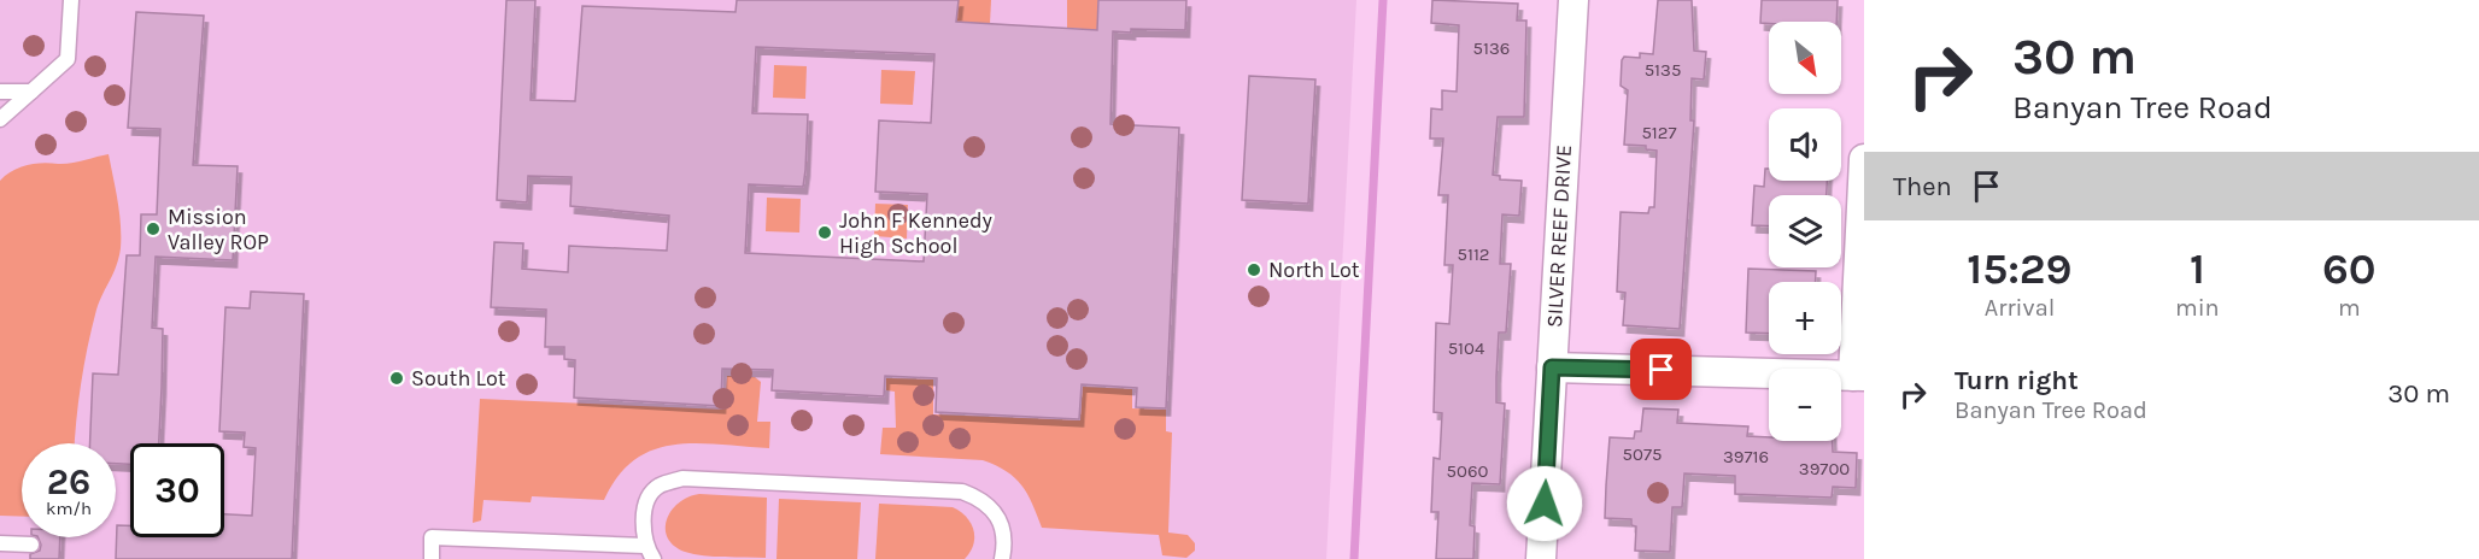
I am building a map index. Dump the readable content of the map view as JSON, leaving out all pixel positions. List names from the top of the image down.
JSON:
{
  "streets": {
    "street": ["SILVER REEF DRIVE"]
  },
  "places": [
    "Mission Valley ROP",
    "John F Kennedy High School",
    "North Lot",
    "South Lot"
  ],
  "house_numbers": [
    "5136",
    "5135",
    "5127",
    "5112",
    "5104",
    "5075",
    "39716",
    "39700",
    "5060"
  ],
  "north": "bottom right",
  "page": {
    "turn": ["30 m", "Banyan Tree Road"],
    "map_buttons": ["+", "−"],
    "then": "Then",
    "eta": [
      "15:29",
      "Arrival",
      "1",
      "min",
      "60",
      "m"
    ],
    "list": [
      {
        "name": "Turn right",
        "note": "Banyan Tree Road",
        "value": "30 m"
      }
    ],
    "speed": "26 km/h",
    "limit": "30"
  }
}
